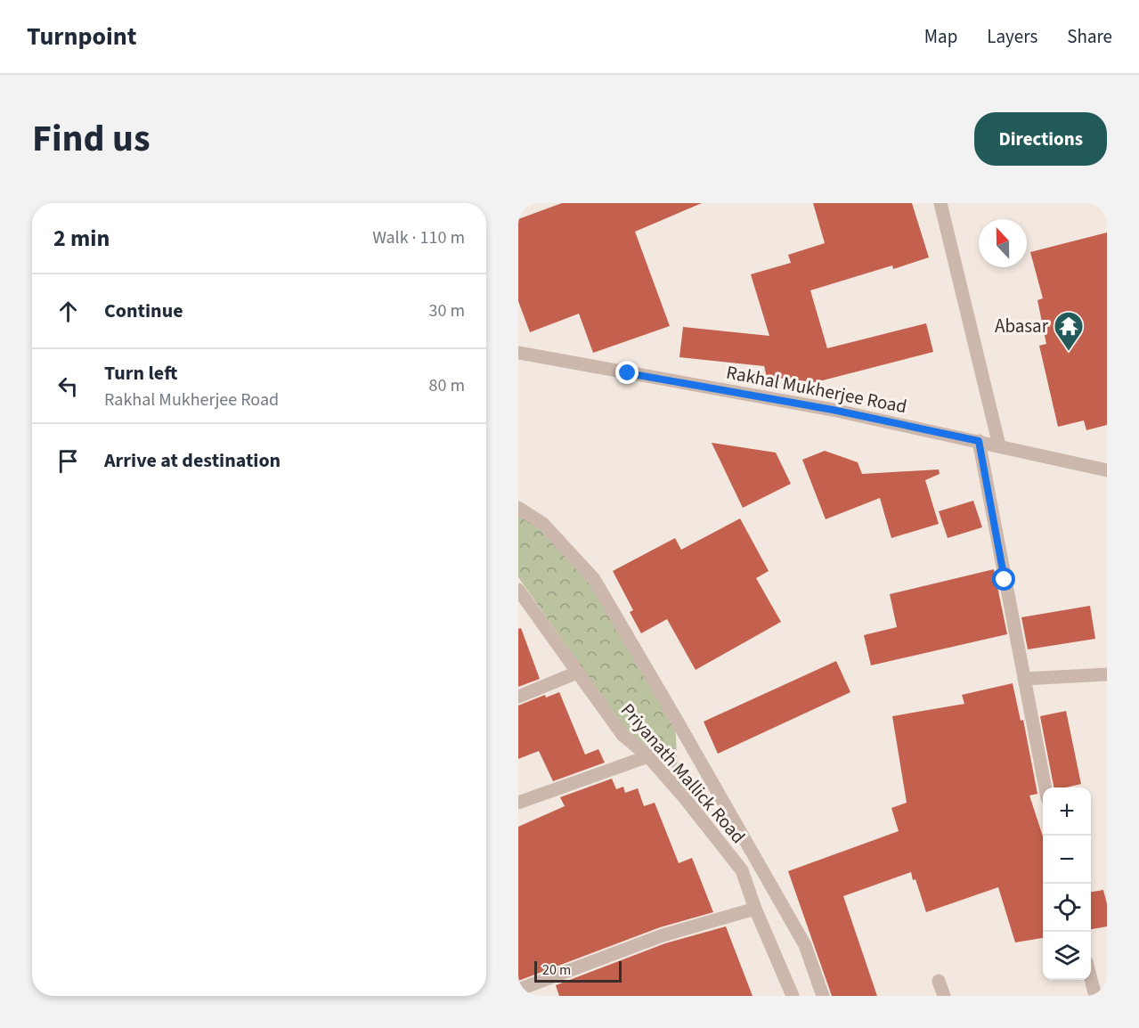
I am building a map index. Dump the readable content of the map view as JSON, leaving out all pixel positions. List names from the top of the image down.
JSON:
{
  "streets": {
    "street": ["Rakhal Mukherjee Road", "Priyanath Mallick Road"]
  },
  "places": {
    "temple": ["Abasar"]
  },
  "scale_bar": "20 m",
  "north": "top",
  "page": {
    "header": "Turnpoint",
    "nav": ["Map", "Layers", "Share"],
    "title": "Find us",
    "buttons": "Directions",
    "heading": ["2 min", "Walk · 110 m"],
    "list": [
      ["Continue", "30 m"],
      ["Turn left", "Rakhal Mukherjee Road", "80 m"],
      "Arrive at destination"
    ],
    "map_buttons": ["+", "−"],
    "scale": "20 m"
  }
}
